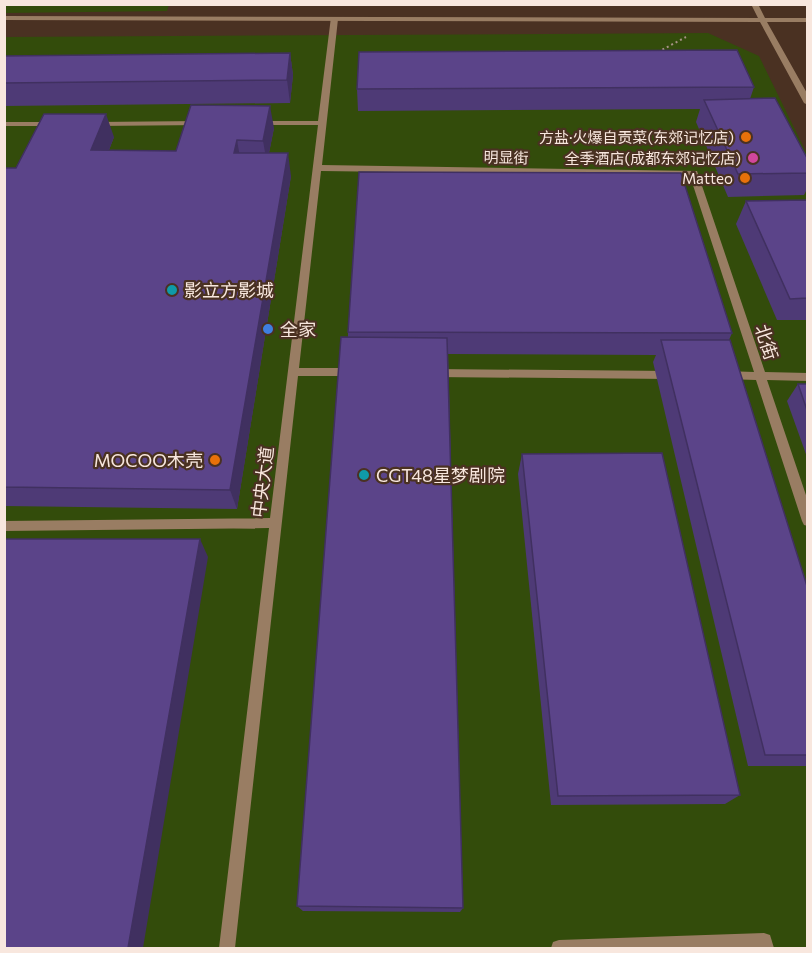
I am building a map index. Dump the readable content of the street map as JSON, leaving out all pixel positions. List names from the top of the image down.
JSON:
{
  "streets": {
    "street": ["明显街", "北街", "中央大道"]
  },
  "crossings": [
    ["明显街", "北街"],
    ["明显街", "中央大道"]
  ],
  "places": [
    "方盐·火爆自贡菜(东郊记忆店)",
    "全季酒店(成都东郊记忆店)",
    "Matteo",
    "影立方影城",
    "全家",
    "MOCOO木壳",
    "CGT48星梦剧院"
  ]
}
